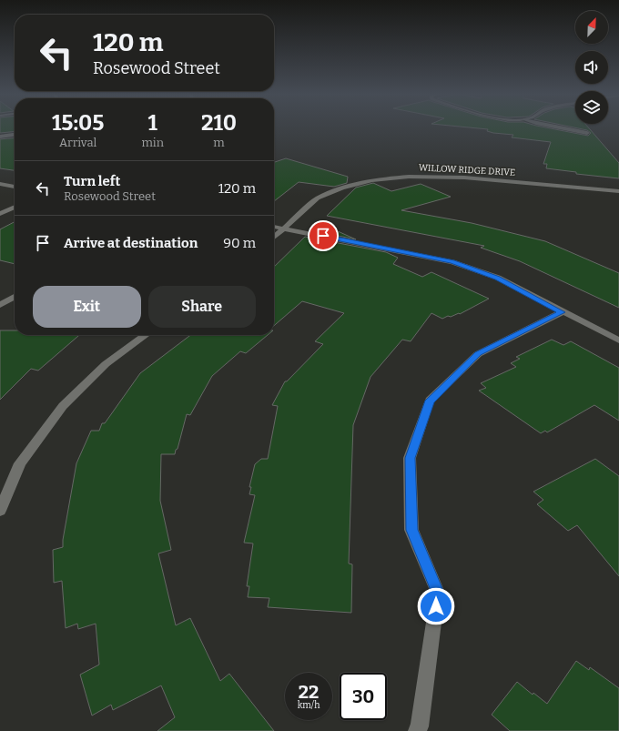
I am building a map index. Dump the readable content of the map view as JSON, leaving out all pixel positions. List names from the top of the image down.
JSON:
{
  "streets": {
    "street": ["WILLOW RIDGE DRIVE"]
  },
  "north": "top right",
  "page": {
    "turn": ["120 m", "Rosewood Street"],
    "eta": [
      "15:05",
      "Arrival",
      "1",
      "min",
      "210",
      "m"
    ],
    "list": [
      {
        "name": "Turn left",
        "note": "Rosewood Street",
        "value": "120 m"
      },
      {
        "name": "Arrive at destination",
        "value": "90 m"
      }
    ],
    "buttons": ["Exit", "Share"],
    "speed": "22 km/h",
    "limit": "30"
  }
}
